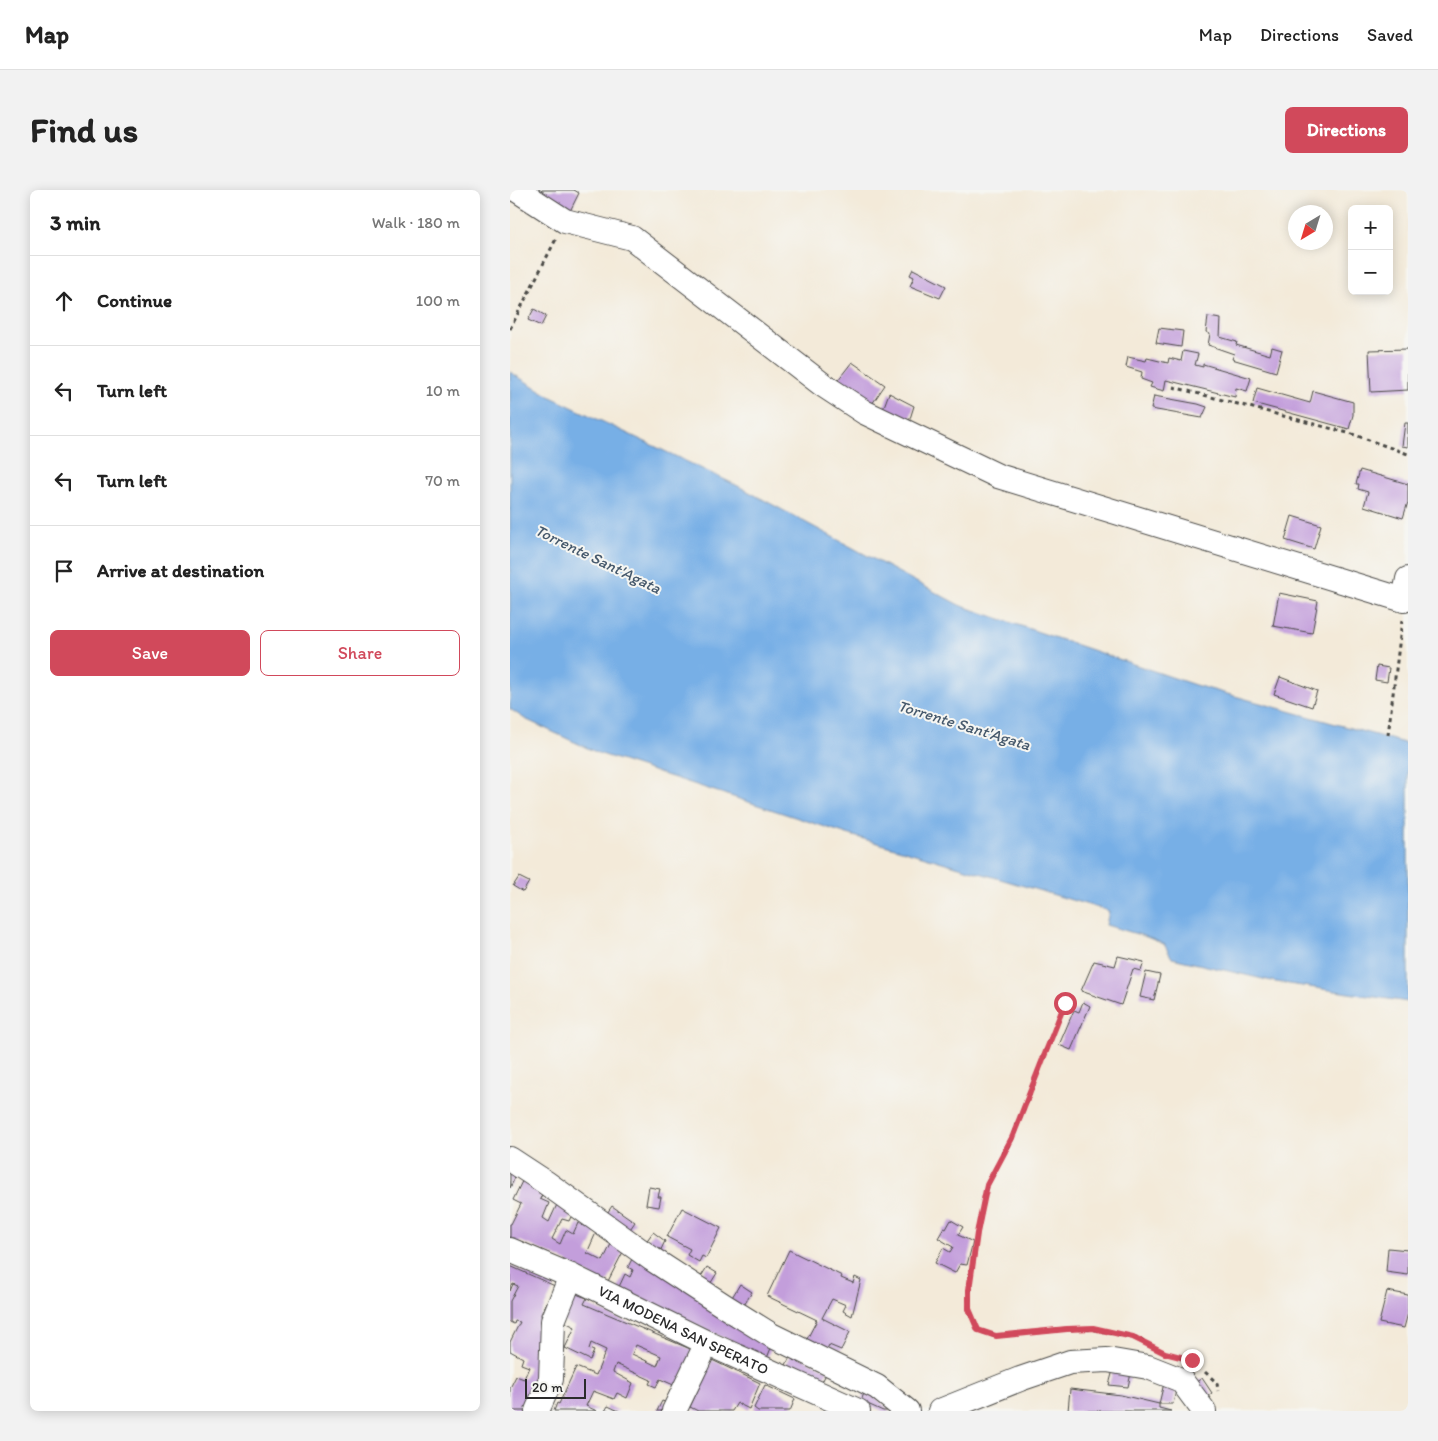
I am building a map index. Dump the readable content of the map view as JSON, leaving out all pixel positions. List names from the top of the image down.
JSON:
{
  "streets": {
    "street": ["VIA MODENA SAN SPERATO"]
  },
  "water": ["Torrente Sant'Agata"],
  "scale_bar": "20 m",
  "north": "bottom left",
  "page": {
    "header": "Map",
    "nav": ["Map", "Directions", "Saved"],
    "buttons": [
      "Directions",
      ["Save", "Share"]
    ],
    "title": "Find us",
    "heading": ["3 min", "Walk · 180 m"],
    "map_buttons": ["+", "−"],
    "list": [
      ["Continue", "100 m"],
      ["Turn left", "10 m"],
      ["Turn left", "70 m"],
      "Arrive at destination"
    ],
    "scale": "20 m"
  }
}
